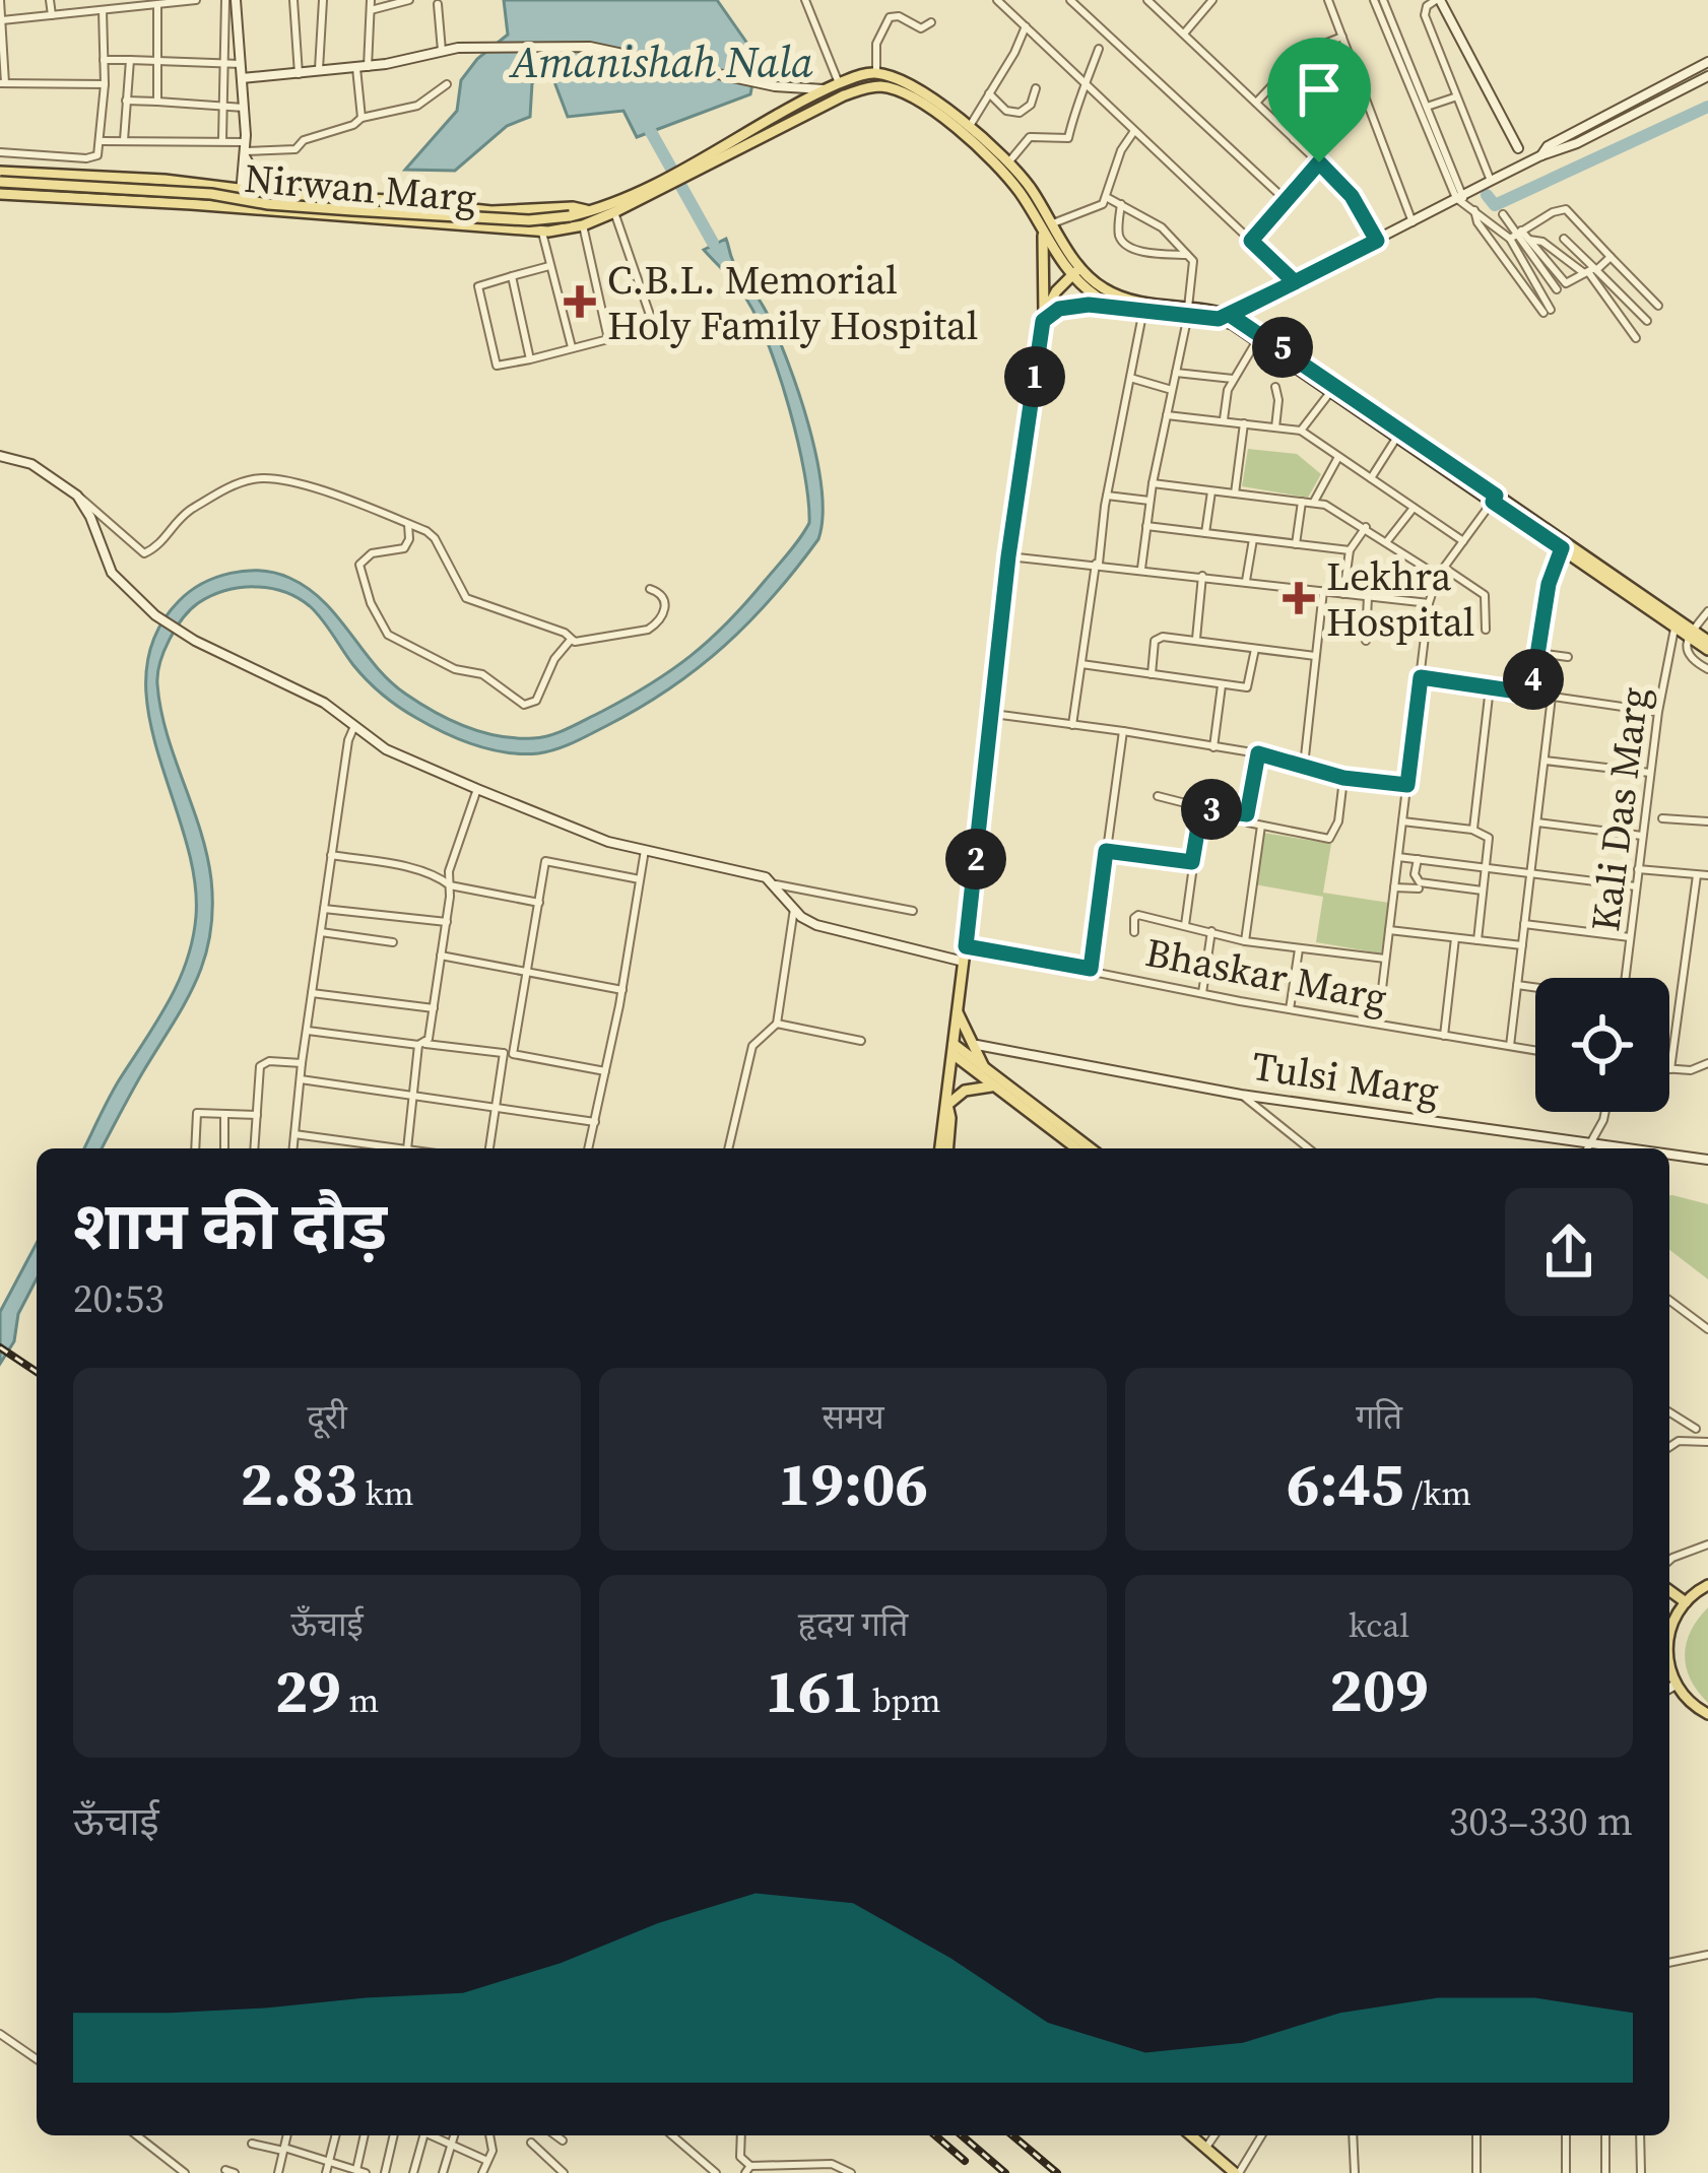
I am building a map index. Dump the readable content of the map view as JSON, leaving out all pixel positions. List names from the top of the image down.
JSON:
{
  "streets": {
    "main road": ["Nirwan Marg"],
    "street": ["Kali Das Marg", "Bhaskar Marg", "Tulsi Marg"]
  },
  "water": ["Amanishah Nala"],
  "places": {
    "health": ["C.B.L. Memorial Holy Family Hospital", "Lekhra Hospital"]
  },
  "page": {
    "pins": [
      "5",
      "1",
      "4",
      "3",
      "2"
    ],
    "heading": ["शाम की दौड़", "20:53"],
    "stats": [
      ["दूरी", "2.83 km"],
      ["समय", "19:06"],
      ["गति", "6:45 /km"],
      ["ऊँचाई", "29 m"],
      ["हृदय गति", "161 bpm"],
      ["kcal", "209"]
    ],
    "chart": ["ऊँचाई", "303–330 m"]
  }
}
